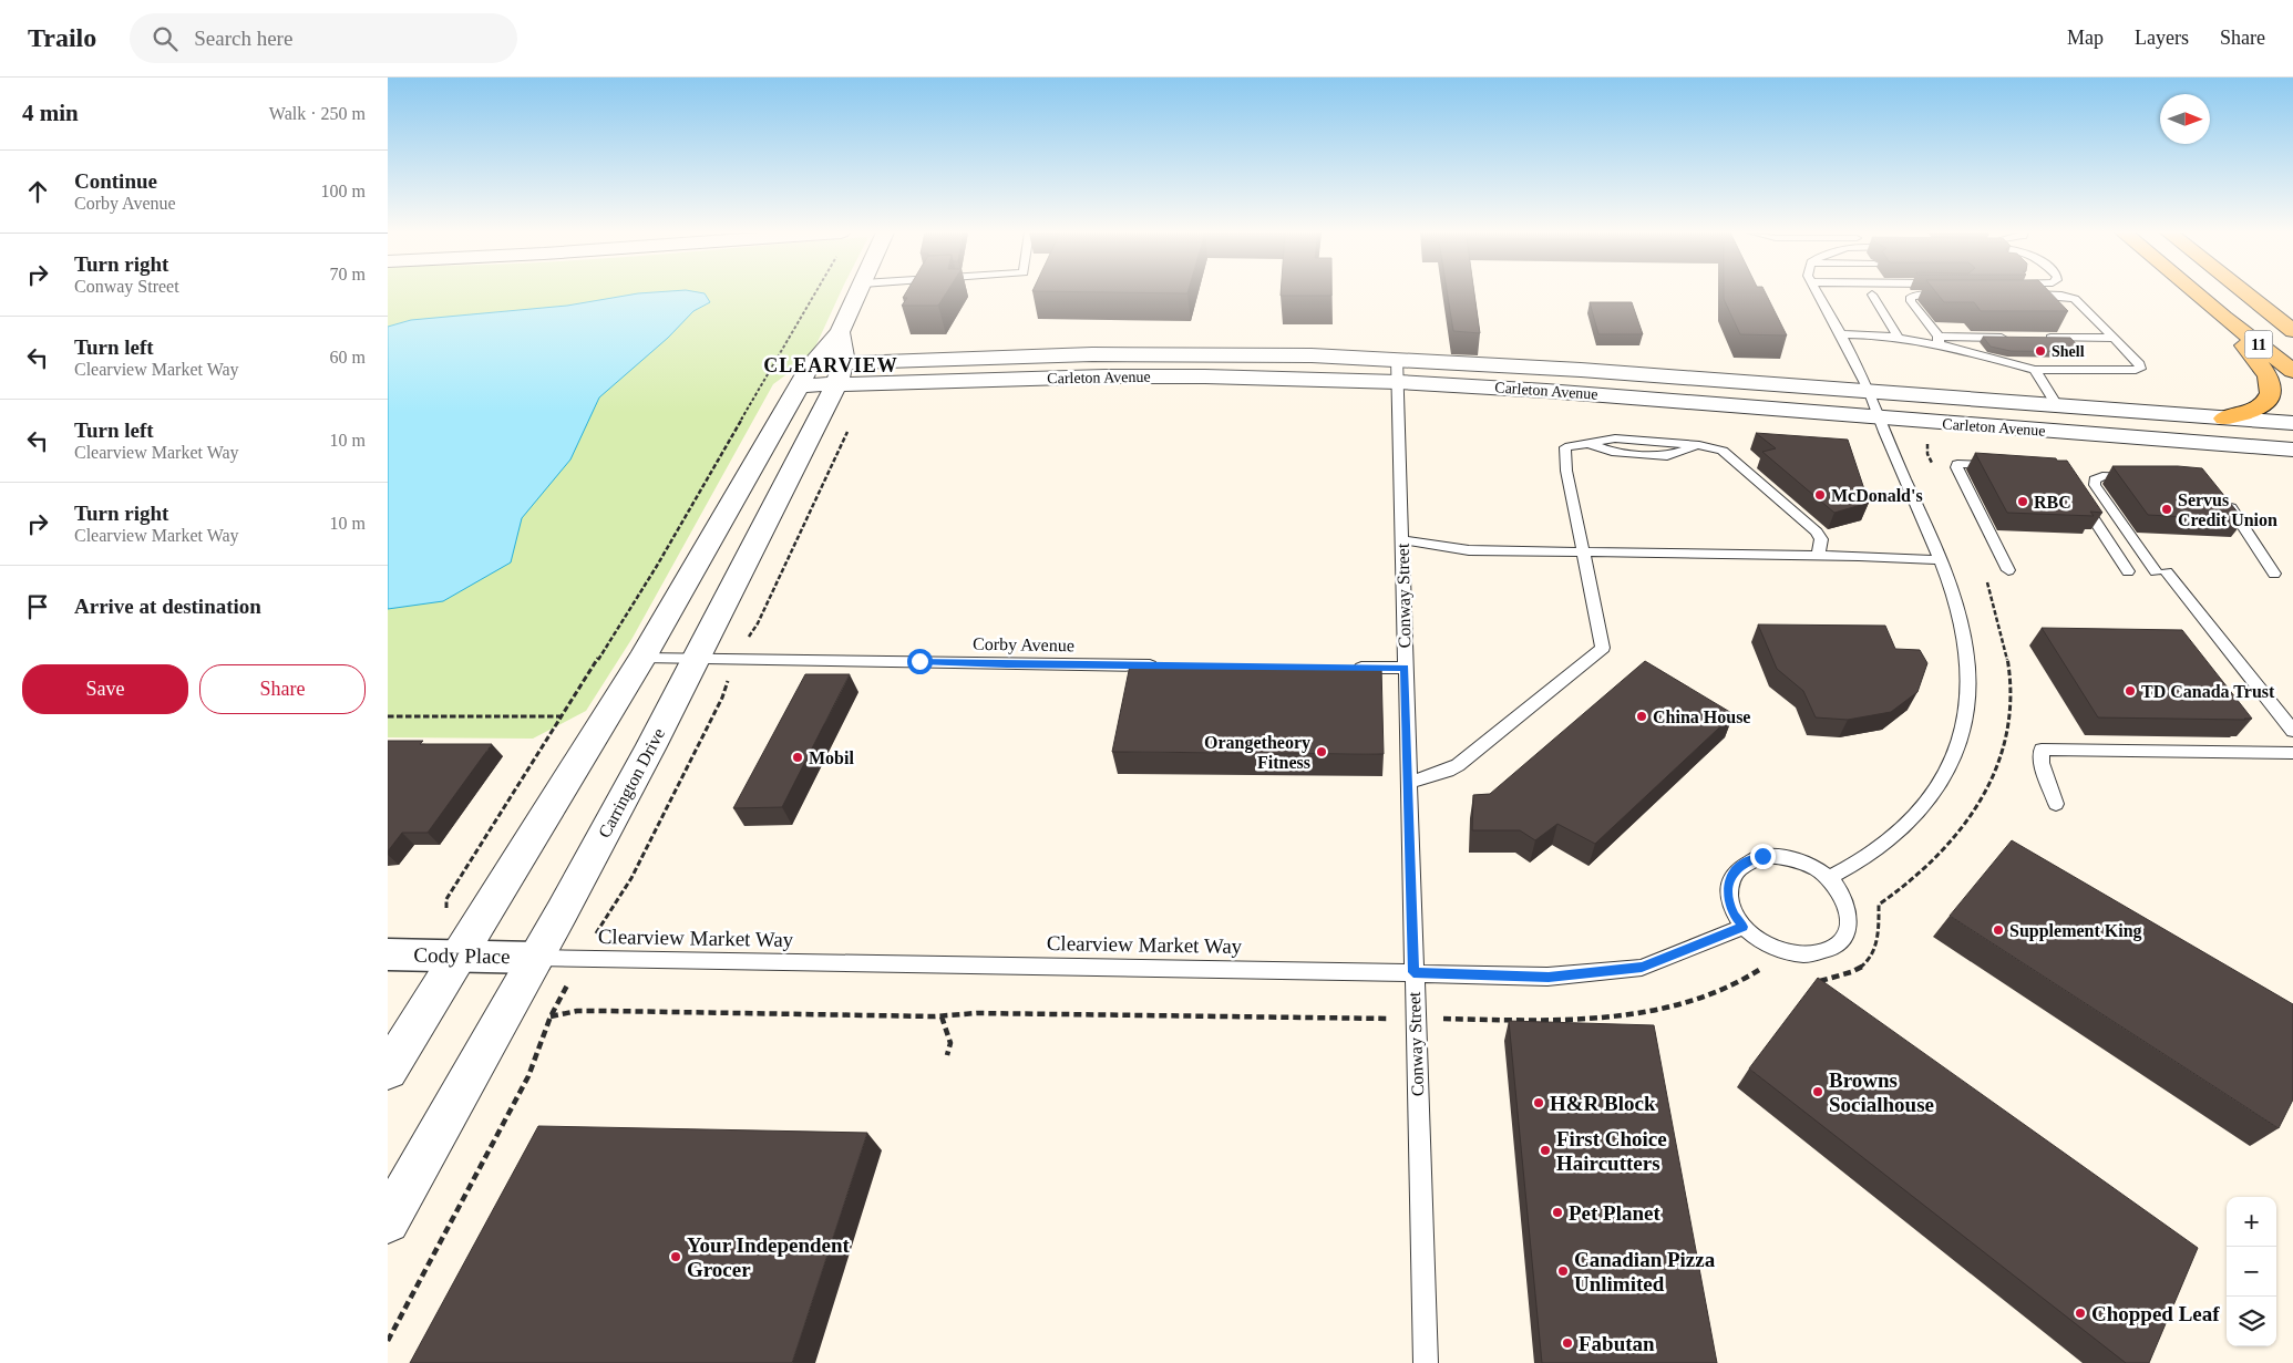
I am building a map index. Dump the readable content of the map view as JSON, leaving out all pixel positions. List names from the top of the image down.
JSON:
{
  "streets": {
    "main road": ["11"],
    "street": ["Carleton Avenue", "Carrington Drive", "Cody Place"],
    "lane": ["Conway Street", "Corby Avenue", "Clearview Market Way"]
  },
  "crossings": [
    ["Carleton Avenue", "Conway Street"],
    ["Carleton Avenue", "Carrington Drive"],
    ["Conway Street", "Clearview Market Way"],
    ["Corby Avenue", "Carrington Drive"],
    ["Carrington Drive", "Clearview Market Way"],
    ["Carrington Drive", "Cody Place"],
    ["Clearview Market Way", "Cody Place"]
  ],
  "districts": ["CLEARVIEW"],
  "places": [
    "Shell",
    "McDonald's",
    "RBC",
    "Servus Credit Union",
    "TD Canada Trust",
    "China House",
    "Orangetheory Fitness",
    "Mobil",
    "Supplement King",
    "Browns Socialhouse",
    "H&R Block",
    "First Choice Haircutters",
    "Pet Planet",
    "Your Independent Grocer",
    "Canadian Pizza Unlimited",
    "Chopped Leaf",
    "Fabutan"
  ],
  "north": "right",
  "page": {
    "header": "Trailo",
    "search": "Search here",
    "nav": ["Map", "Layers", "Share"],
    "heading": ["4 min", "Walk · 250 m"],
    "list": [
      ["Continue", "Corby Avenue", "100 m"],
      ["Turn right", "Conway Street", "70 m"],
      ["Turn left", "Clearview Market Way", "60 m"],
      ["Turn left", "Clearview Market Way", "10 m"],
      ["Turn right", "Clearview Market Way", "10 m"],
      "Arrive at destination"
    ],
    "buttons": ["Save", "Share"],
    "map_buttons": ["+", "−"]
  }
}
